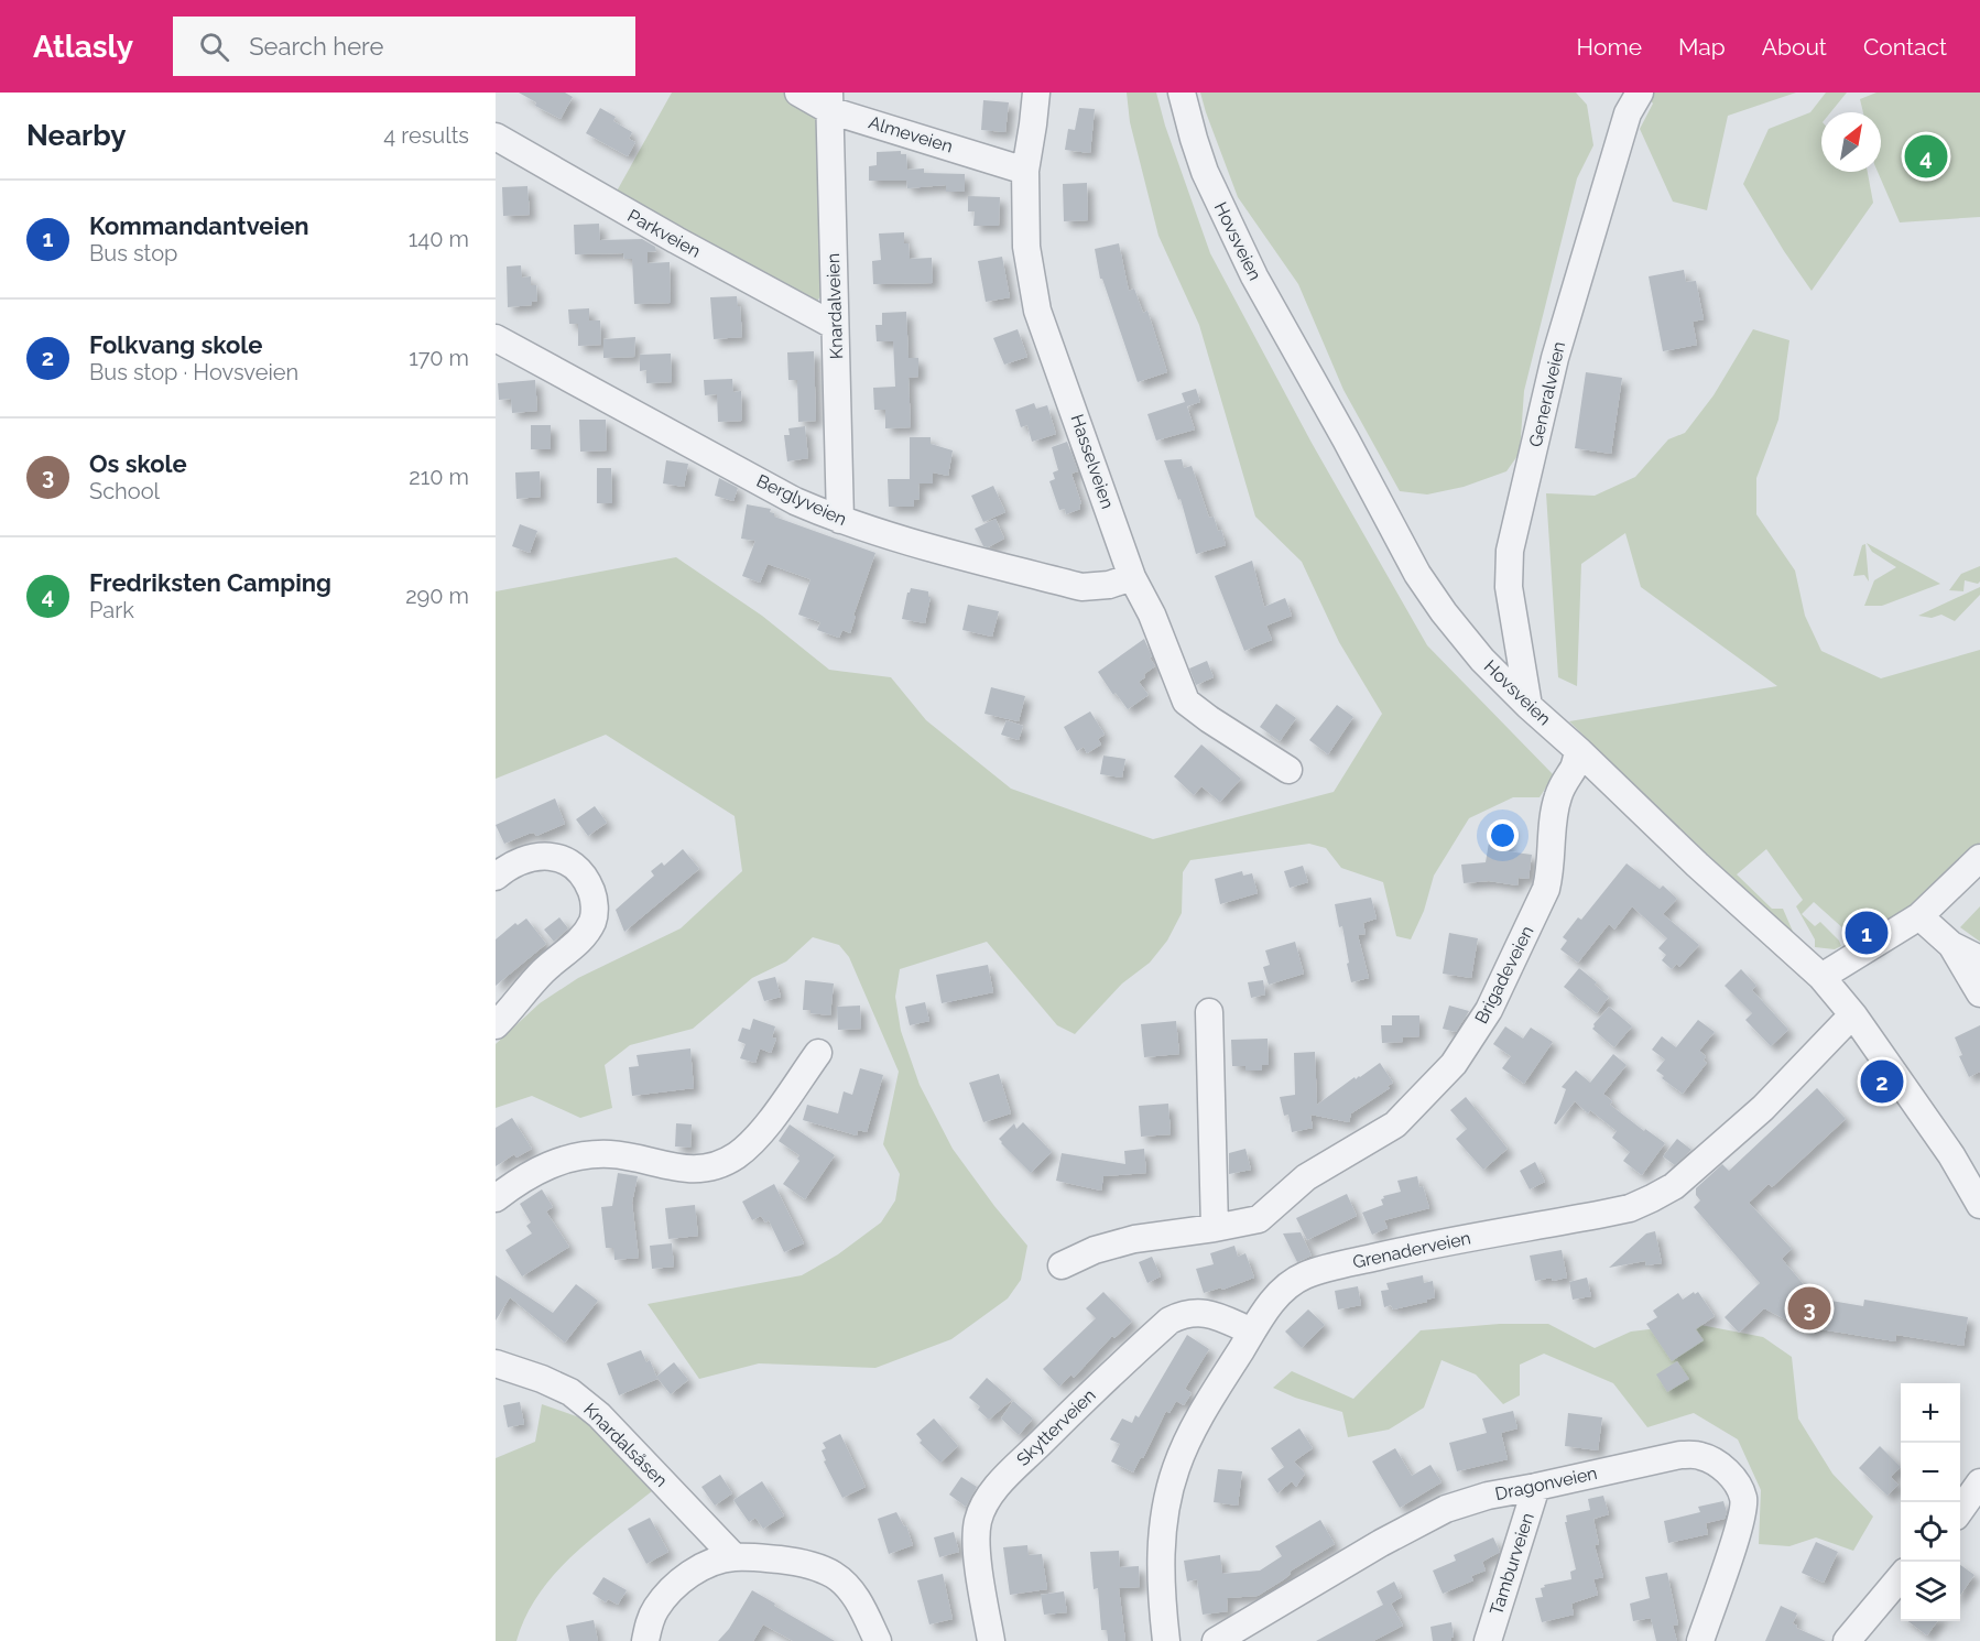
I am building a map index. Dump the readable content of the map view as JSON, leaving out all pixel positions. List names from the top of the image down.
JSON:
{
  "streets": {
    "street": [
      "Almeveien",
      "Parkveien",
      "Hovsveien",
      "Knardalveien",
      "Generalveien",
      "Hasselveien",
      "Berglyveien",
      "Brigadeveien",
      "Grenaderveien",
      "Skytterveien",
      "Knardalsåsen",
      "Dragonveien",
      "Tamburveien"
    ]
  },
  "crossings": [
    ["Almeveien", "Knardalveien"],
    ["Almeveien", "Hasselveien"],
    ["Parkveien", "Knardalveien"],
    ["Hovsveien", "Generalveien"],
    ["Hovsveien", "Brigadeveien"],
    ["Hovsveien", "Grenaderveien"],
    ["Knardalveien", "Berglyveien"],
    ["Hasselveien", "Berglyveien"],
    ["Grenaderveien", "Skytterveien"],
    ["Dragonveien", "Tamburveien"]
  ],
  "north": "top right",
  "page": {
    "header": "Atlasly",
    "search": "Search here",
    "nav": [
      "Home",
      "Map",
      "About",
      "Contact"
    ],
    "heading": ["Nearby", "4 results"],
    "pins": [
      "4",
      "1",
      "2",
      "3"
    ],
    "list": [
      {
        "mark": "1",
        "name": "Kommandantveien",
        "note": "Bus stop",
        "value": "140 m"
      },
      {
        "mark": "2",
        "name": "Folkvang skole",
        "note": "Bus stop · Hovsveien",
        "value": "170 m"
      },
      {
        "mark": "3",
        "name": "Os skole",
        "note": "School",
        "value": "210 m"
      },
      {
        "mark": "4",
        "name": "Fredriksten Camping",
        "note": "Park",
        "value": "290 m"
      }
    ],
    "map_buttons": ["+", "−"]
  }
}
